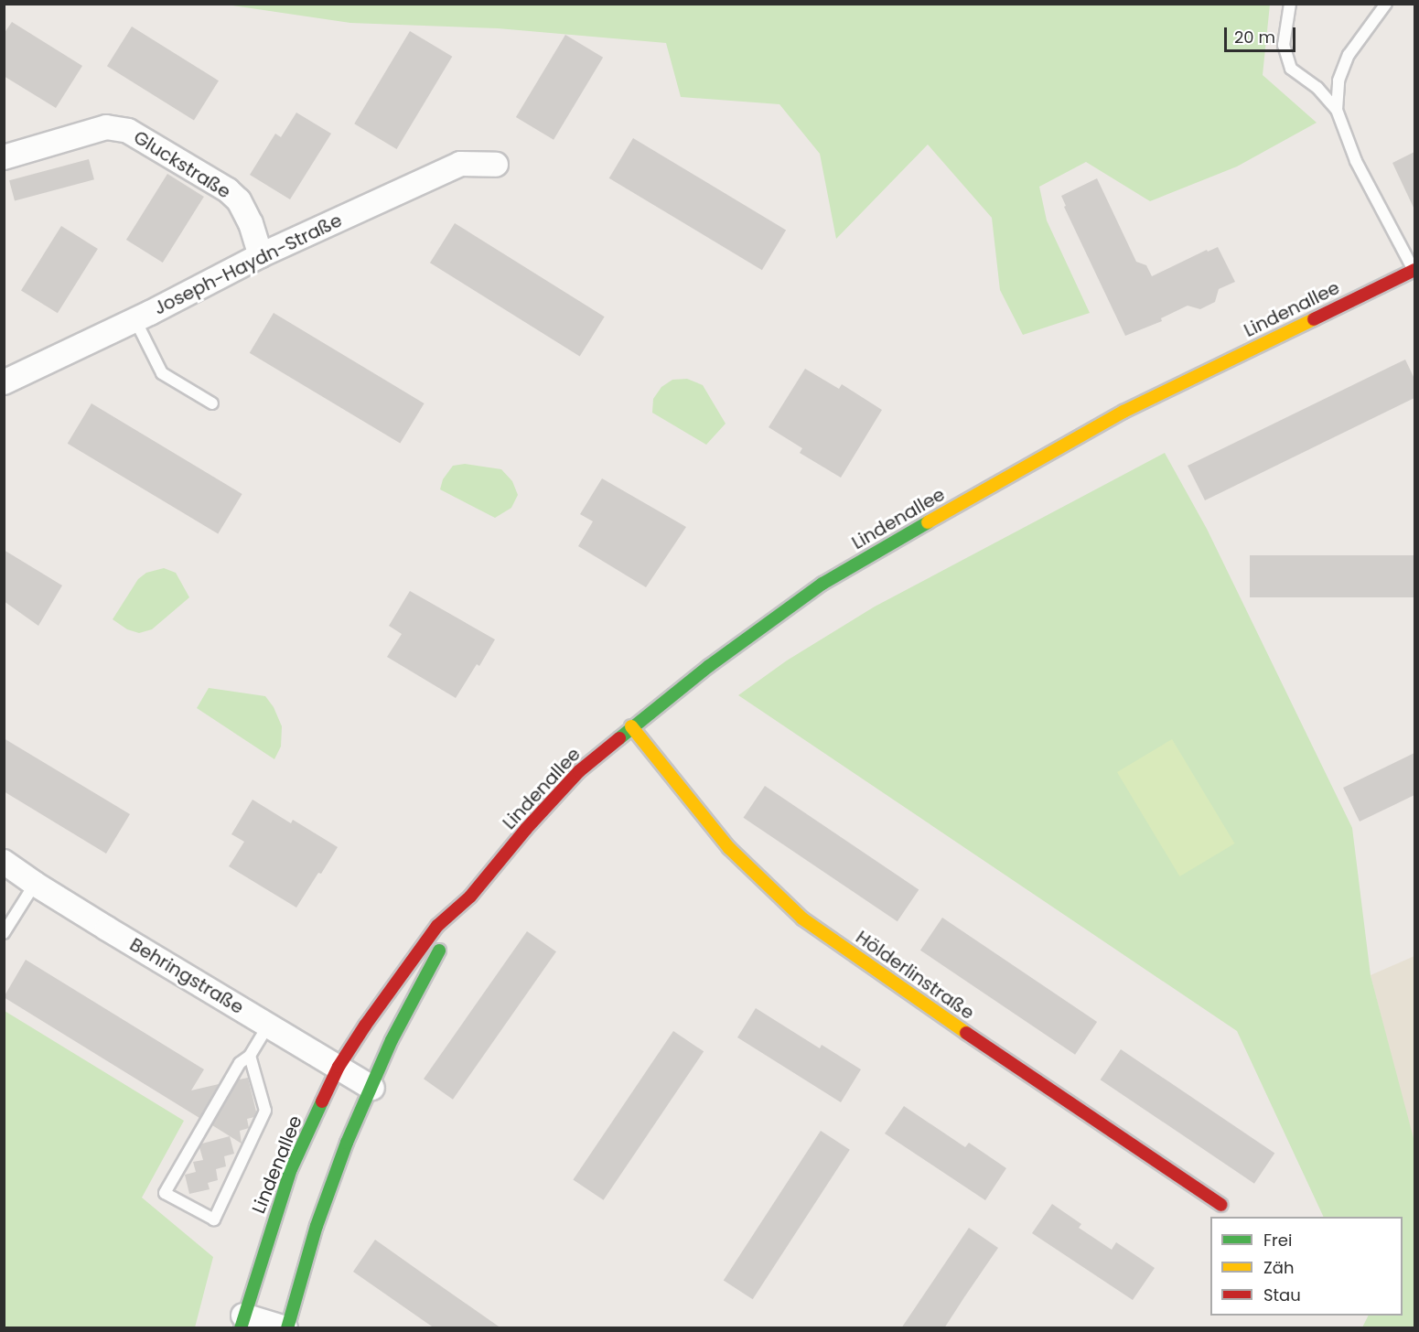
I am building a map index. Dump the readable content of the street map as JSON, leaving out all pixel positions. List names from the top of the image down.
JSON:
{
  "streets": {
    "street": [
      "Gluckstraße",
      "Joseph-Haydn-Straße",
      "Lindenallee",
      "Hölderlinstraße",
      "Behringstraße"
    ]
  },
  "crossings": [
    ["Gluckstraße", "Joseph-Haydn-Straße"],
    ["Lindenallee", "Hölderlinstraße"],
    ["Lindenallee", "Behringstraße"]
  ],
  "legend": ["Frei", "Zäh", "Stau"],
  "scale_bar": "20 m"
}
